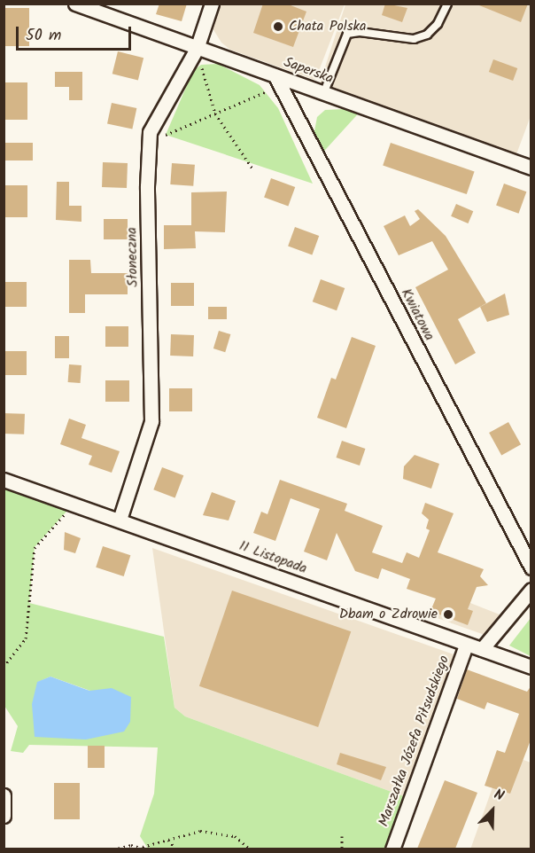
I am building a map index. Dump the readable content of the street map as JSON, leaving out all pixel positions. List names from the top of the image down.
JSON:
{
  "streets": {
    "street": [
      "Saperska",
      "Słoneczna",
      "Kwiatowa",
      "11 Listopada",
      "Marszałka Józefa Piłsudskiego"
    ]
  },
  "crossings": [
    ["Saperska", "Słoneczna"],
    ["Saperska", "Kwiatowa"],
    ["Słoneczna", "11 Listopada"],
    ["11 Listopada", "Marszałka Józefa Piłsudskiego"]
  ],
  "places": ["Chata Polska", "Dbam o Zdrowie"],
  "scale_bar": "50 m",
  "north": "top right"
}
